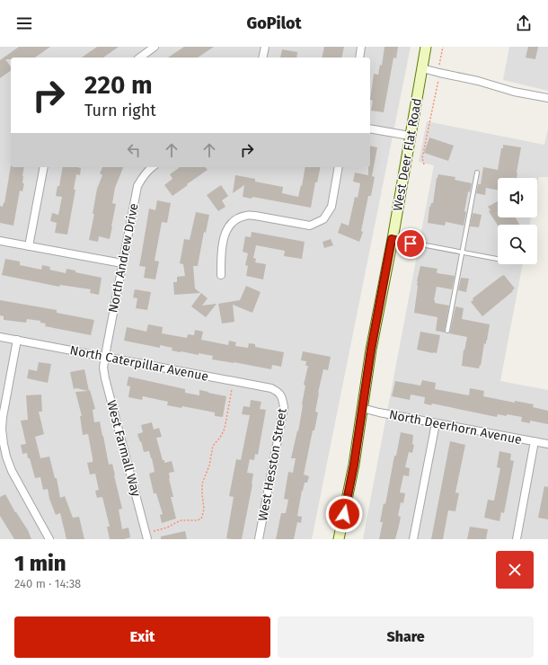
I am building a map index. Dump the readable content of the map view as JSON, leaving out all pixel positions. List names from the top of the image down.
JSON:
{
  "streets": {
    "main road": ["West Deer Flat Road"],
    "street": [
      "North Andrew Drive",
      "North Caterpillar Avenue",
      "North Deerhorn Avenue",
      "West Farmall Way",
      "West Hesston Street"
    ]
  },
  "crossings": [
    ["West Deer Flat Road", "North Deerhorn Avenue"],
    ["North Andrew Drive", "North Caterpillar Avenue"],
    ["North Andrew Drive", "West Farmall Way"],
    ["North Caterpillar Avenue", "West Farmall Way"],
    ["North Caterpillar Avenue", "West Hesston Street"]
  ],
  "page": {
    "header": "GoPilot",
    "turn": ["220 m", "Turn right"],
    "heading": ["1 min", "240 m · 14:38"],
    "buttons": ["Exit", "Share"]
  }
}
